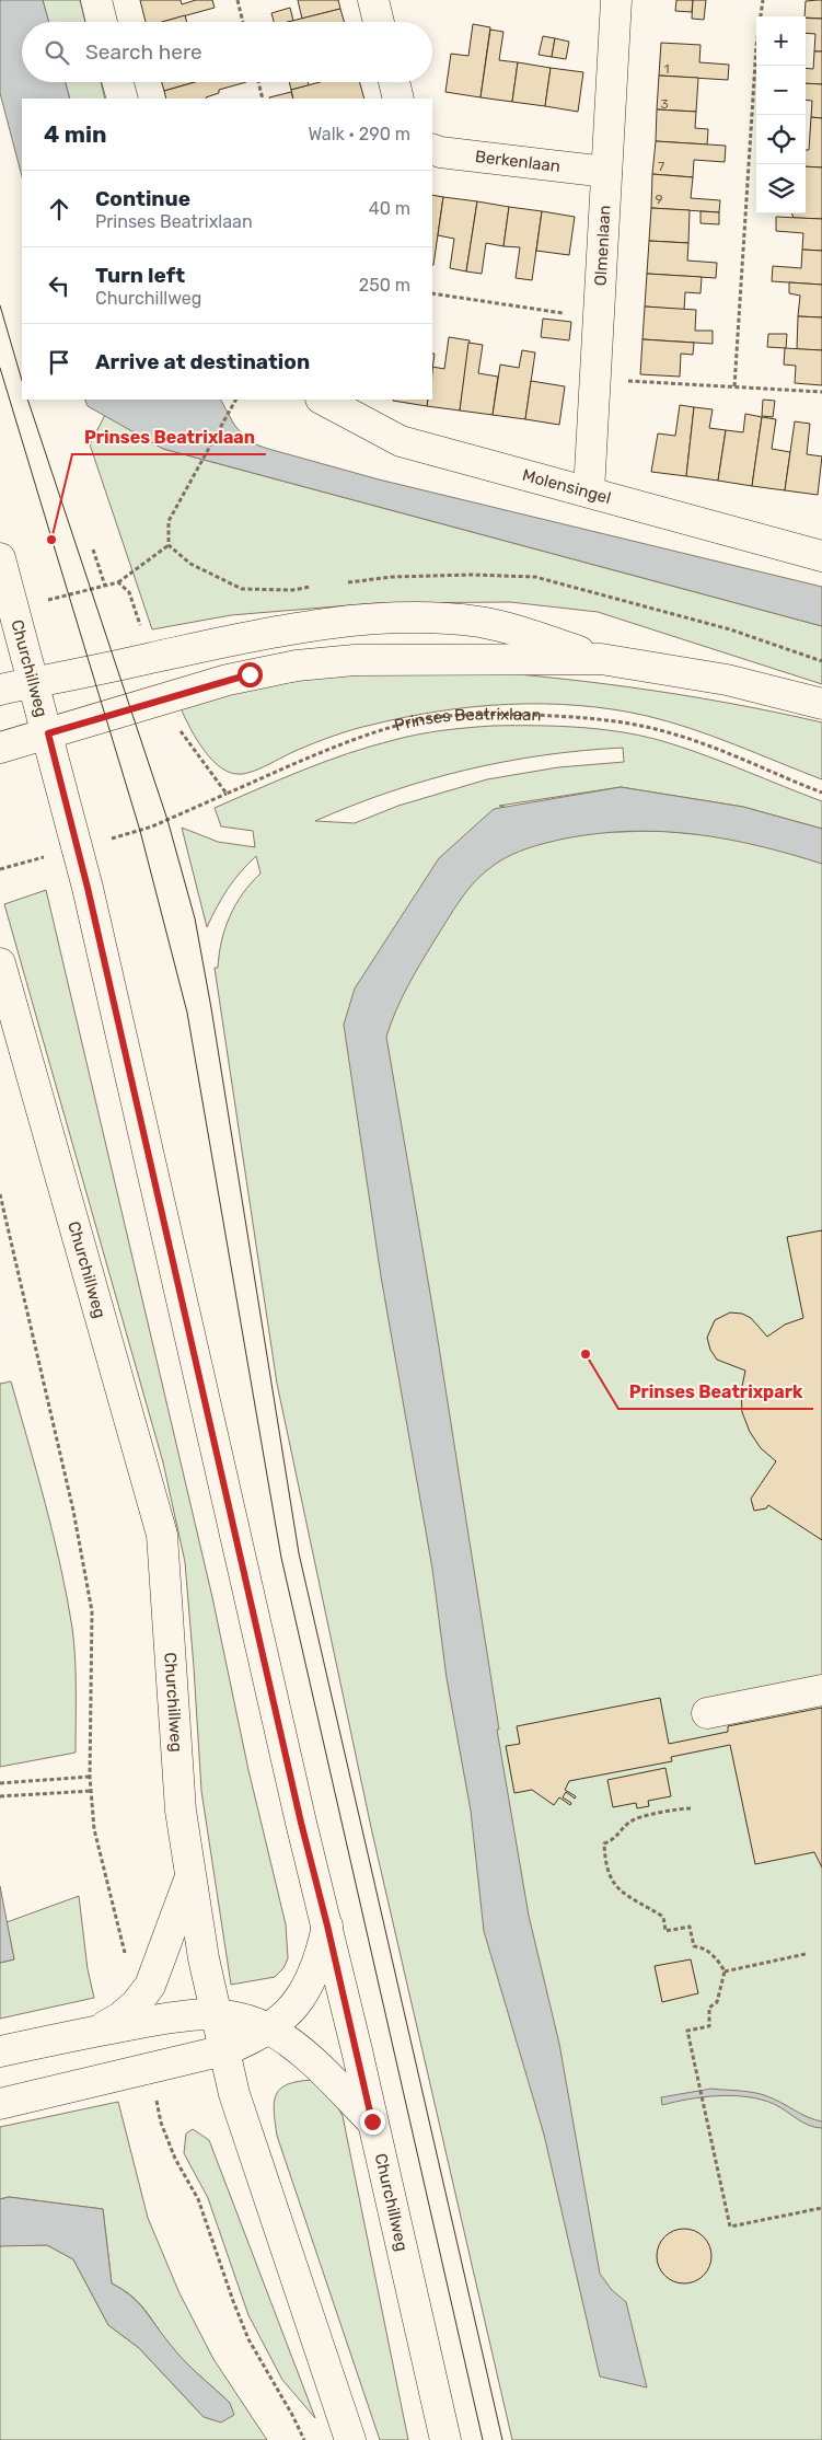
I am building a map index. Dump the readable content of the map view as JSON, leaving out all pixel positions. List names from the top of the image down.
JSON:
{
  "streets": {
    "main road": [
      "Berkenlaan",
      "Olmenlaan",
      "Molensingel",
      "Churchillweg"
    ],
    "path": ["Prinses Beatrixlaan"]
  },
  "crossings": [
    ["Berkenlaan", "Olmenlaan"],
    ["Olmenlaan", "Molensingel"],
    ["Churchillweg", "Prinses Beatrixlaan"]
  ],
  "places": ["Prinses Beatrixlaan", "Prinses Beatrixpark"],
  "house_numbers": [
    "1",
    "3",
    "7",
    "9"
  ],
  "page": {
    "map_buttons": ["+", "−"],
    "search": "Search here",
    "heading": ["4 min", "Walk · 290 m"],
    "list": [
      ["Continue", "Prinses Beatrixlaan", "40 m"],
      ["Turn left", "Churchillweg", "250 m"],
      "Arrive at destination"
    ]
  }
}
